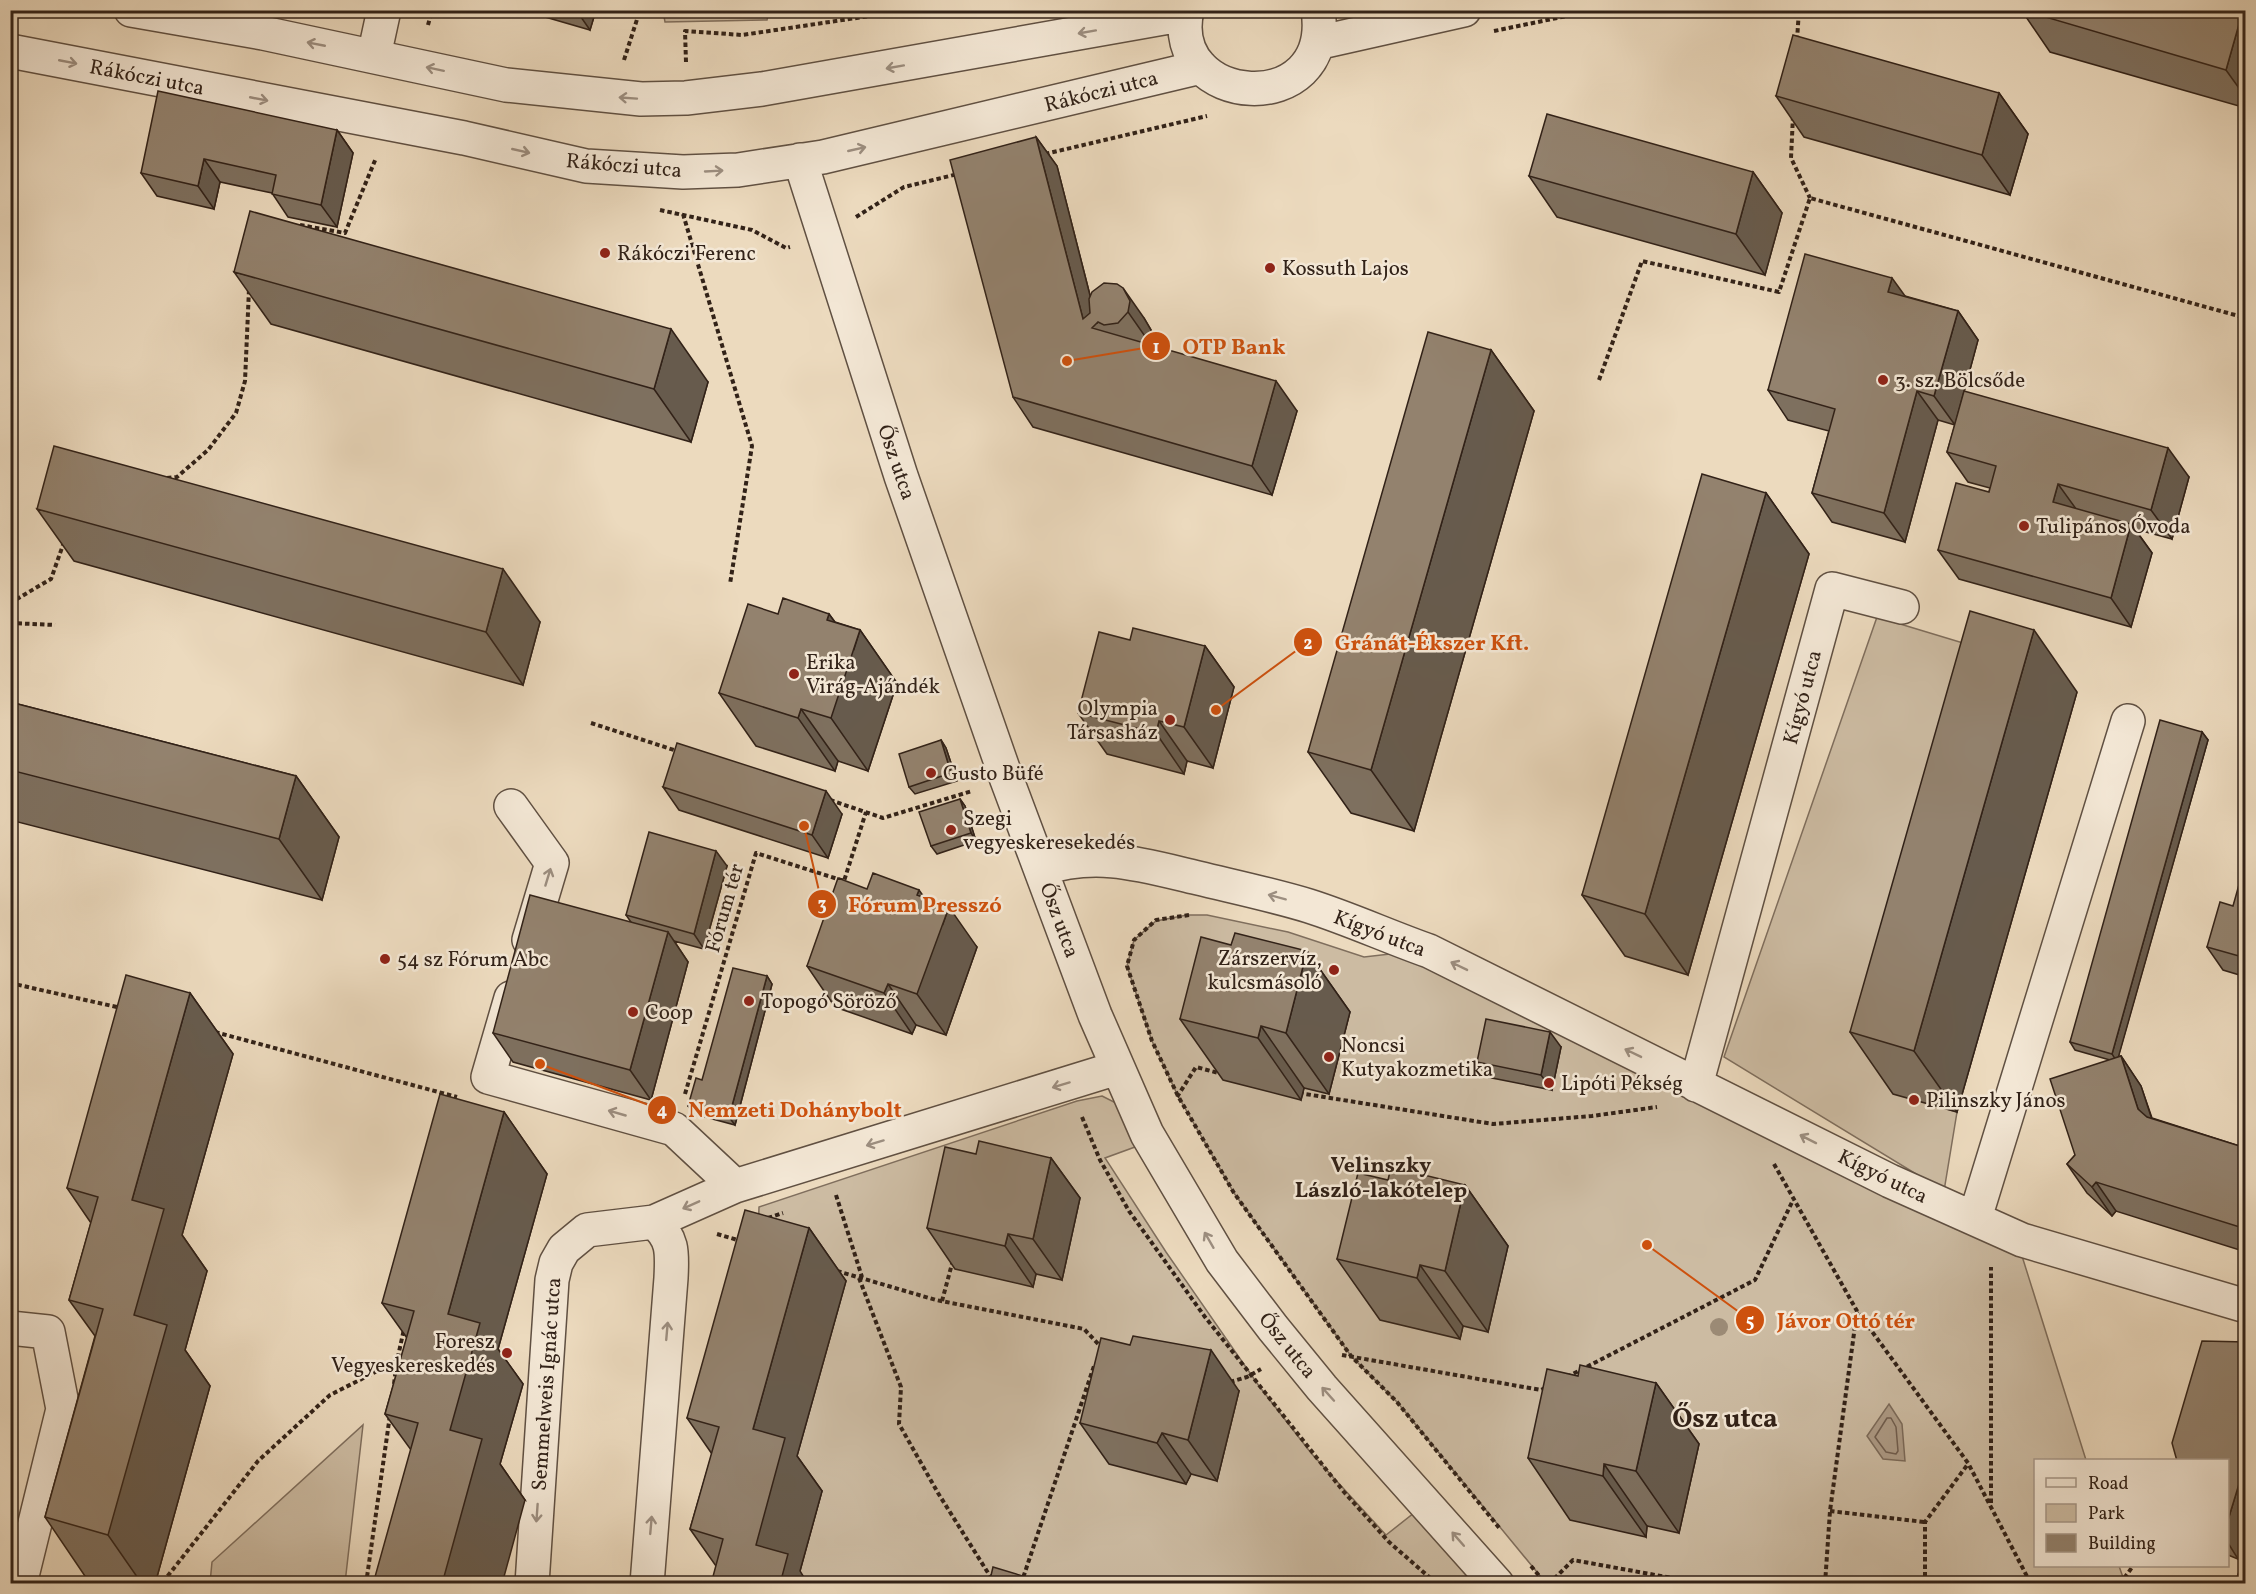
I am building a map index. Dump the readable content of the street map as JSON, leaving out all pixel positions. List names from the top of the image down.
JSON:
{
  "streets": {
    "street": [
      "Rákóczi utca",
      "Ősz utca",
      "Kígyó utca",
      "Semmelweis Ignác utca"
    ],
    "path": ["Fórum tér"]
  },
  "crossings": [
    ["Rákóczi utca", "Ősz utca"],
    ["Ősz utca", "Kígyó utca"],
    ["Ősz utca", "Semmelweis Ignác utca"]
  ],
  "one_way": ["Ősz utca", "Kígyó utca", "Semmelweis Ignác utca"],
  "districts": ["Velinszky László-lakótelep", "Ősz utca"],
  "places": [
    "Rákóczi Ferenc",
    "Kossuth Lajos",
    "OTP Bank",
    "3. sz. Bölcsőde",
    "Tulipános Óvoda",
    "Erika Virág-Ajándék",
    "Gránát-Ékszer Kft.",
    "Olympia Társasház",
    "Gusto Büfé",
    "Fórum Presszó",
    "Szegi vegyeskeresekedés",
    "54 sz Fórum Abc",
    "Zárszervíz, kulcsmásoló",
    "Topogó Söröző",
    "Coop",
    "Noncsi Kutyakozmetika",
    "Nemzeti Dohánybolt",
    "Lipóti Pékség",
    "Pilinszky János",
    "Jávor Ottó tér",
    "Foresz Vegyeskereskedés"
  ],
  "legend": ["Road", "Park", "Building"]
}
